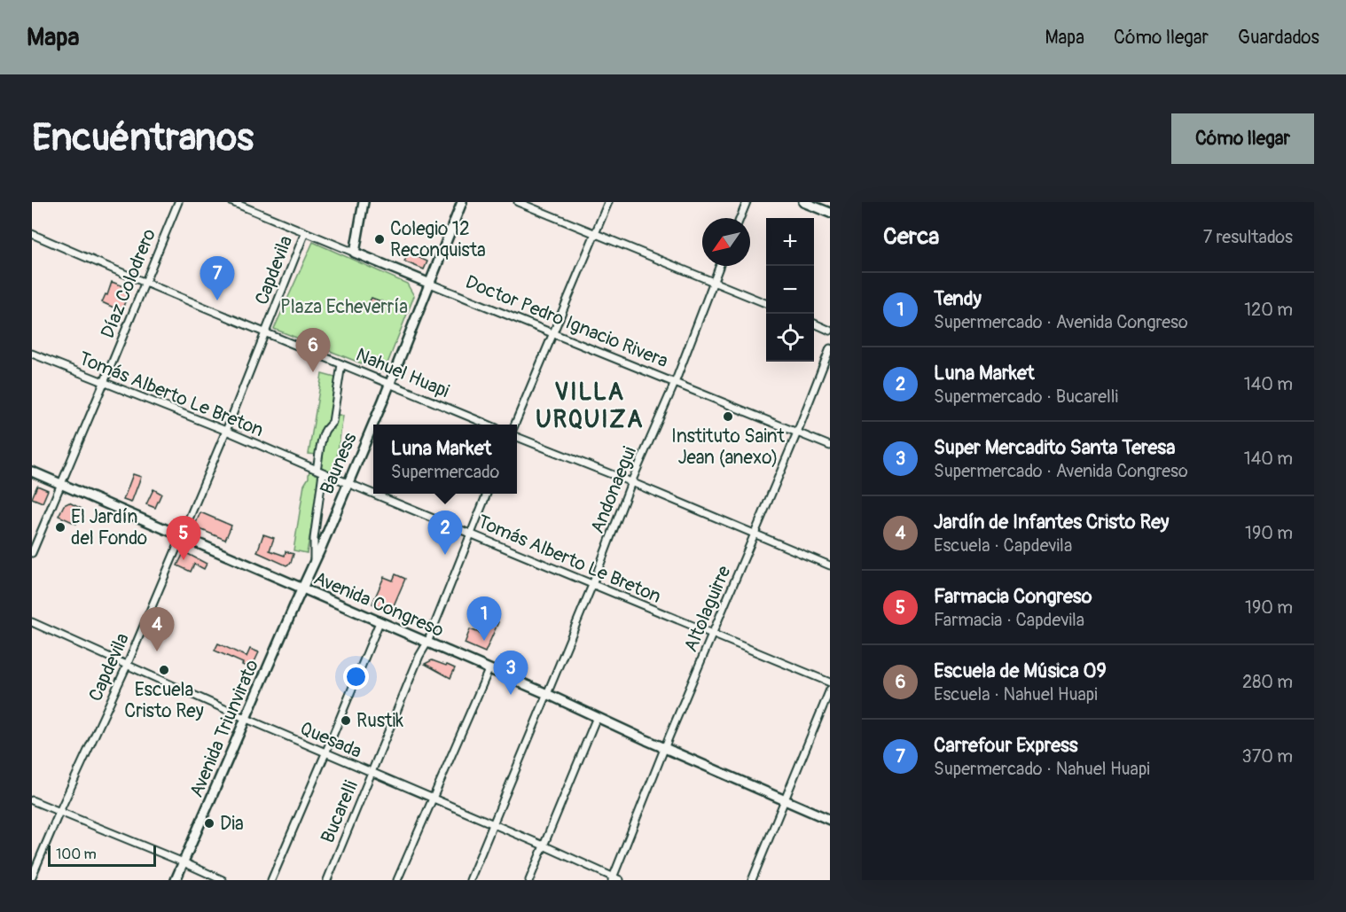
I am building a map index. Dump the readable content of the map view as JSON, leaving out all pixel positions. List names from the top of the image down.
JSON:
{
  "streets": {
    "main road": [
      "Doctor Pedro Ignacio Rivera",
      "Bauness",
      "Avenida Congreso",
      "Avenida Triunvirato"
    ],
    "street": [
      "Capdevila",
      "Díaz Colodrero",
      "Nahuel Huapi",
      "Tomás Alberto Le Breton",
      "Andonaegui",
      "Altolaguirre",
      "Quesada",
      "Bucarelli"
    ]
  },
  "crossings": [
    ["Capdevila", "Doctor Pedro Ignacio Rivera"],
    ["Capdevila", "Nahuel Huapi"],
    ["Capdevila", "Tomás Alberto Le Breton"],
    ["Capdevila", "Avenida Congreso"],
    ["Capdevila", "Quesada"],
    ["Díaz Colodrero", "Nahuel Huapi"],
    ["Díaz Colodrero", "Tomás Alberto Le Breton"],
    ["Díaz Colodrero", "Avenida Congreso"],
    ["Doctor Pedro Ignacio Rivera", "Bauness"],
    ["Doctor Pedro Ignacio Rivera", "Andonaegui"],
    ["Doctor Pedro Ignacio Rivera", "Altolaguirre"],
    ["Nahuel Huapi", "Bauness"],
    ["Tomás Alberto Le Breton", "Bauness"],
    ["Tomás Alberto Le Breton", "Andonaegui"],
    ["Tomás Alberto Le Breton", "Altolaguirre"],
    ["Tomás Alberto Le Breton", "Bucarelli"],
    ["Bauness", "Avenida Congreso"],
    ["Bauness", "Avenida Triunvirato"],
    ["Andonaegui", "Avenida Congreso"],
    ["Andonaegui", "Quesada"],
    ["Avenida Congreso", "Altolaguirre"],
    ["Avenida Congreso", "Avenida Triunvirato"],
    ["Avenida Congreso", "Bucarelli"],
    ["Altolaguirre", "Quesada"],
    ["Avenida Triunvirato", "Quesada"],
    ["Quesada", "Bucarelli"]
  ],
  "districts": ["VILLA URQUIZA"],
  "parks": ["Plaza Echeverría"],
  "places": [
    "Colegio 12 Reconquista",
    "Instituto Saint Jean (anexo)",
    "El Jardín del Fondo",
    "Escuela Cristo Rey",
    "Rustik",
    "Dia"
  ],
  "scale_bar": "100 m",
  "north": "bottom left",
  "page": {
    "header": "Mapa",
    "nav": ["Mapa", "Cómo llegar", "Guardados"],
    "buttons": "Cómo llegar",
    "title": "Encuéntranos",
    "heading": ["Cerca", "7 resultados"],
    "map_buttons": ["+", "−"],
    "pins": [
      "7",
      "6",
      "2",
      "5",
      "1",
      "4",
      "3"
    ],
    "list": [
      {
        "mark": "1",
        "name": "Tendy",
        "note": "Supermercado · Avenida Congreso",
        "value": "120 m"
      },
      {
        "mark": "2",
        "name": "Luna Market",
        "note": "Supermercado · Bucarelli",
        "value": "140 m"
      },
      {
        "mark": "3",
        "name": "Super Mercadito Santa Teresa",
        "note": "Supermercado · Avenida Congreso",
        "value": "140 m"
      },
      {
        "mark": "4",
        "name": "Jardín de Infantes Cristo Rey",
        "note": "Escuela · Capdevila",
        "value": "190 m"
      },
      {
        "mark": "5",
        "name": "Farmacia Congreso",
        "note": "Farmacia · Capdevila",
        "value": "190 m"
      },
      {
        "mark": "6",
        "name": "Escuela de Música 09",
        "note": "Escuela · Nahuel Huapi",
        "value": "280 m"
      },
      {
        "mark": "7",
        "name": "Carrefour Express",
        "note": "Supermercado · Nahuel Huapi",
        "value": "370 m"
      }
    ],
    "popup": ["Luna Market", "Supermercado"],
    "scale": "100 m"
  }
}
